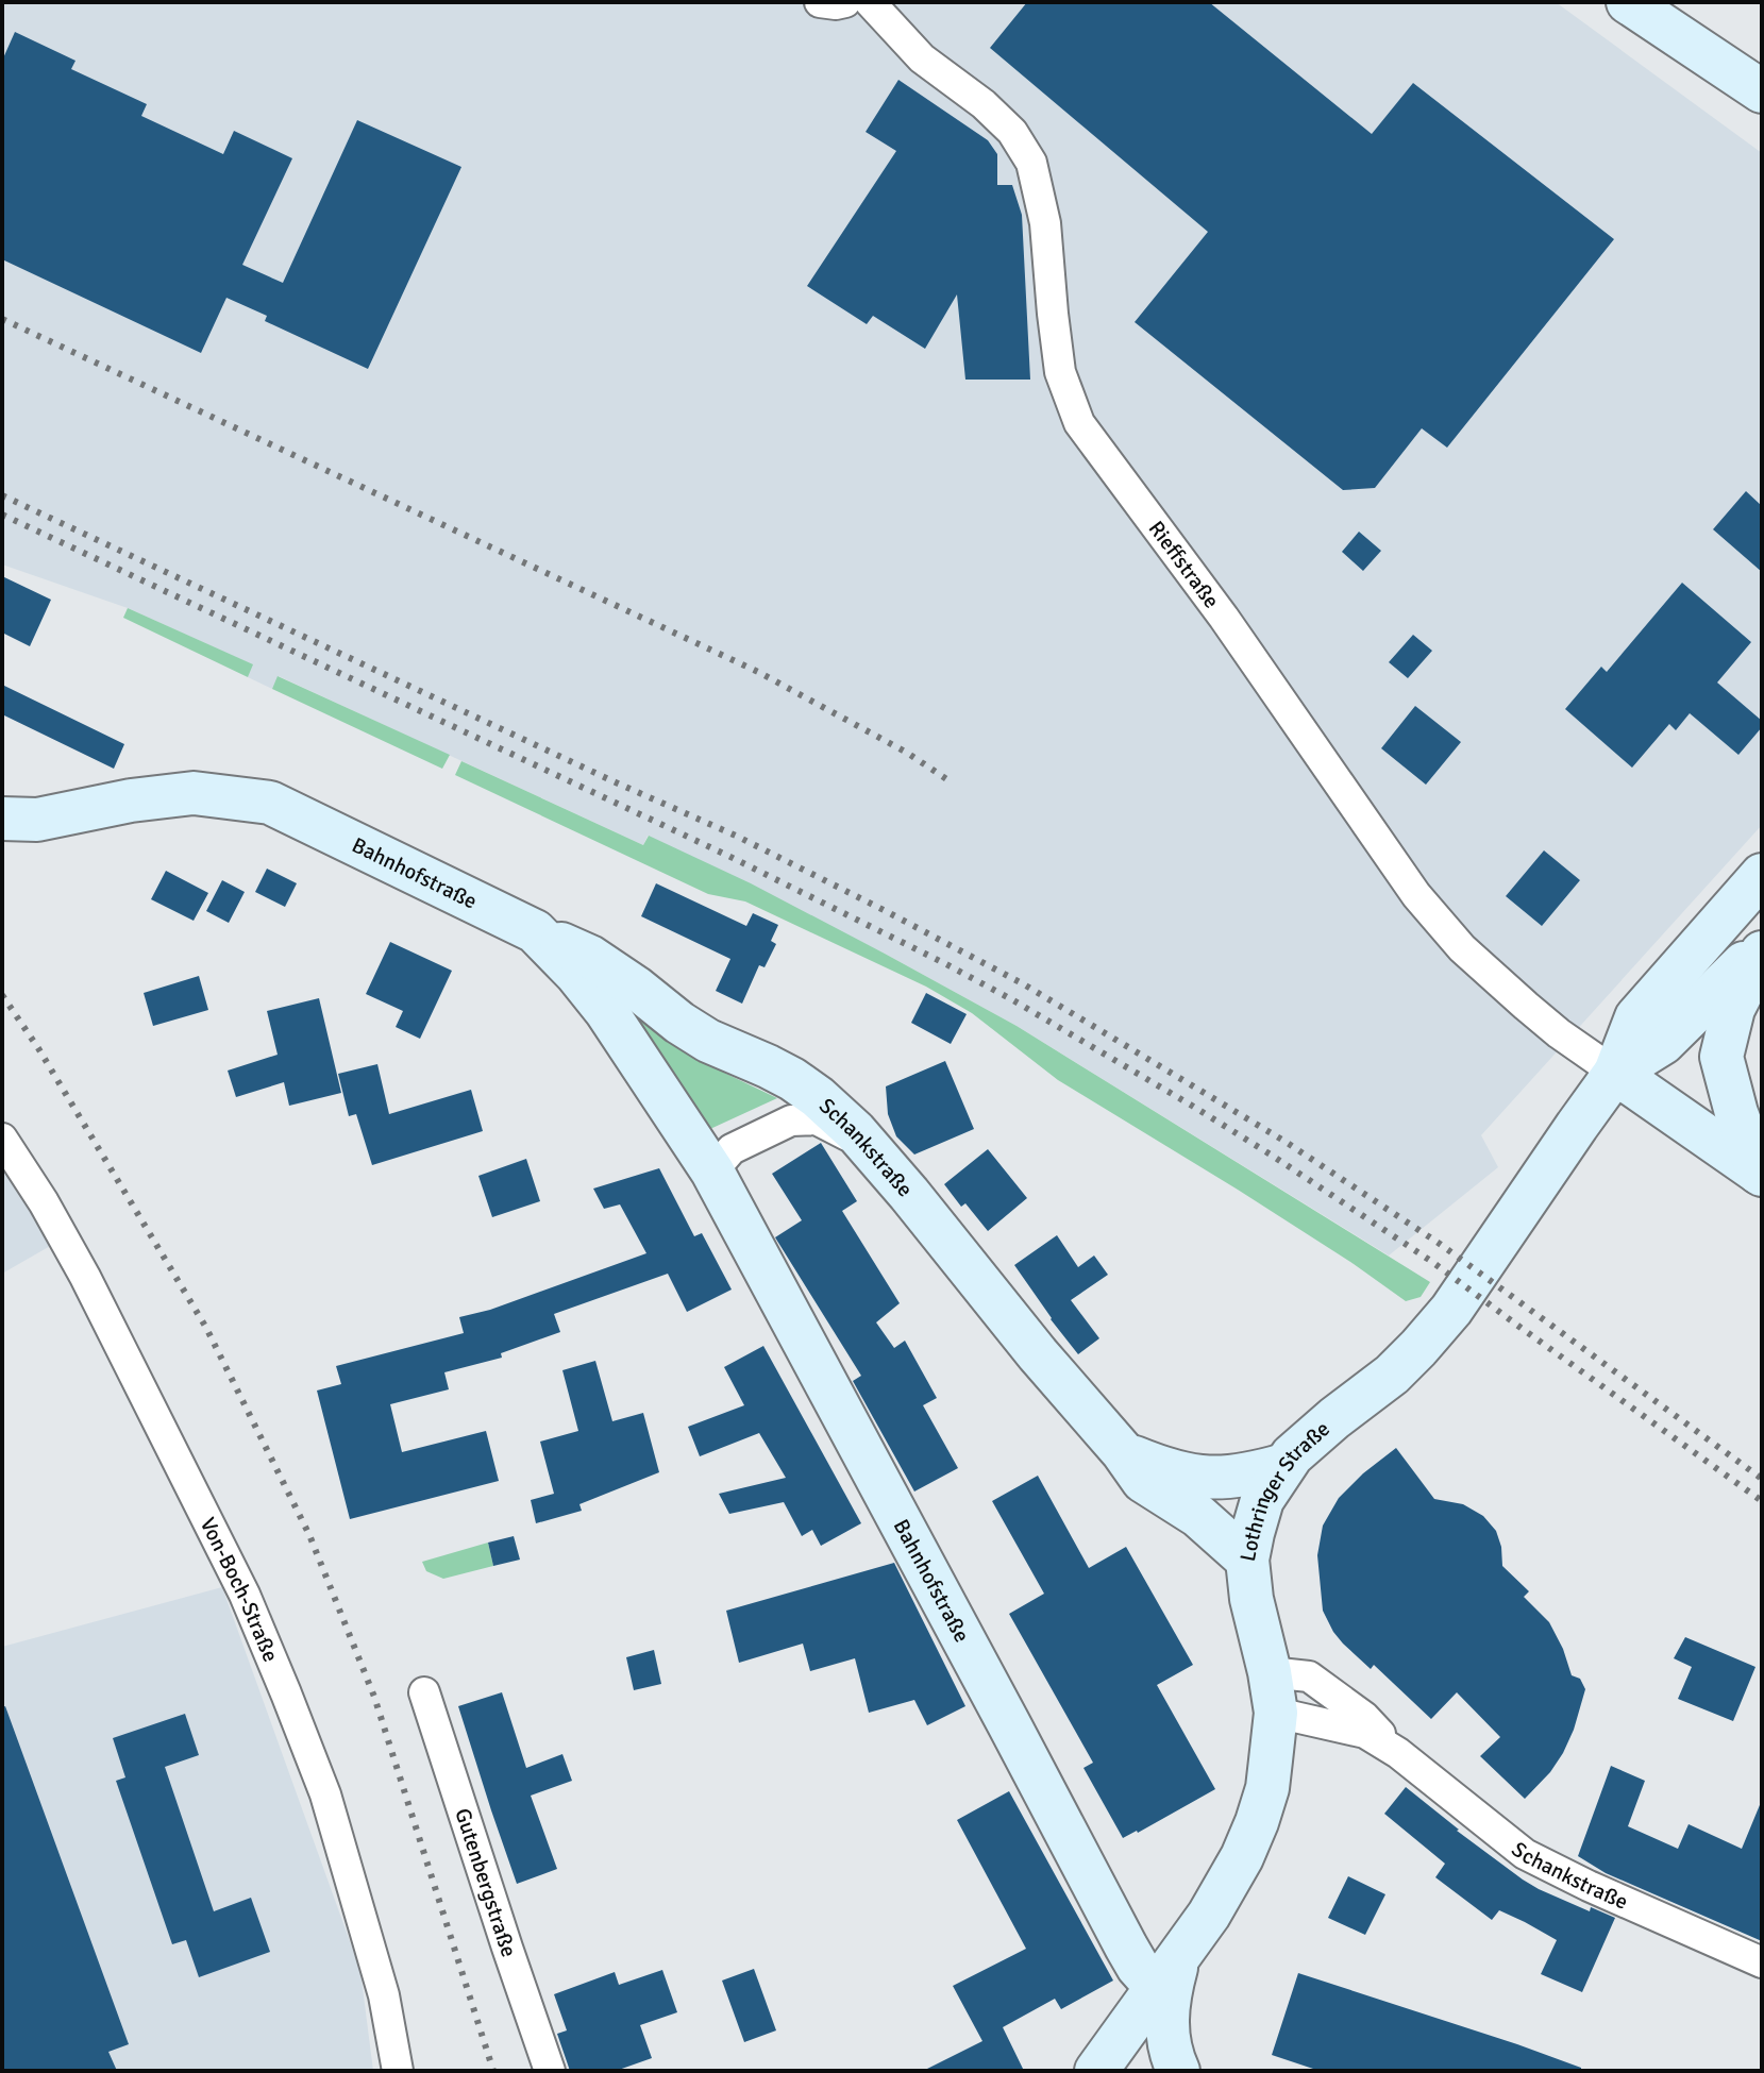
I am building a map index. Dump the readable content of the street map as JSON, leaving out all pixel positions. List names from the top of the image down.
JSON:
{
  "streets": {
    "street": [
      "Rieffstraße",
      "Bahnhofstraße",
      "Schankstraße",
      "Lothringer Straße",
      "Von-Boch-Straße",
      "Gutenbergstraße"
    ]
  },
  "crossings": [
    ["Rieffstraße", "Lothringer Straße"],
    ["Bahnhofstraße", "Schankstraße"],
    ["Bahnhofstraße", "Lothringer Straße"],
    ["Schankstraße", "Lothringer Straße"]
  ]
}
